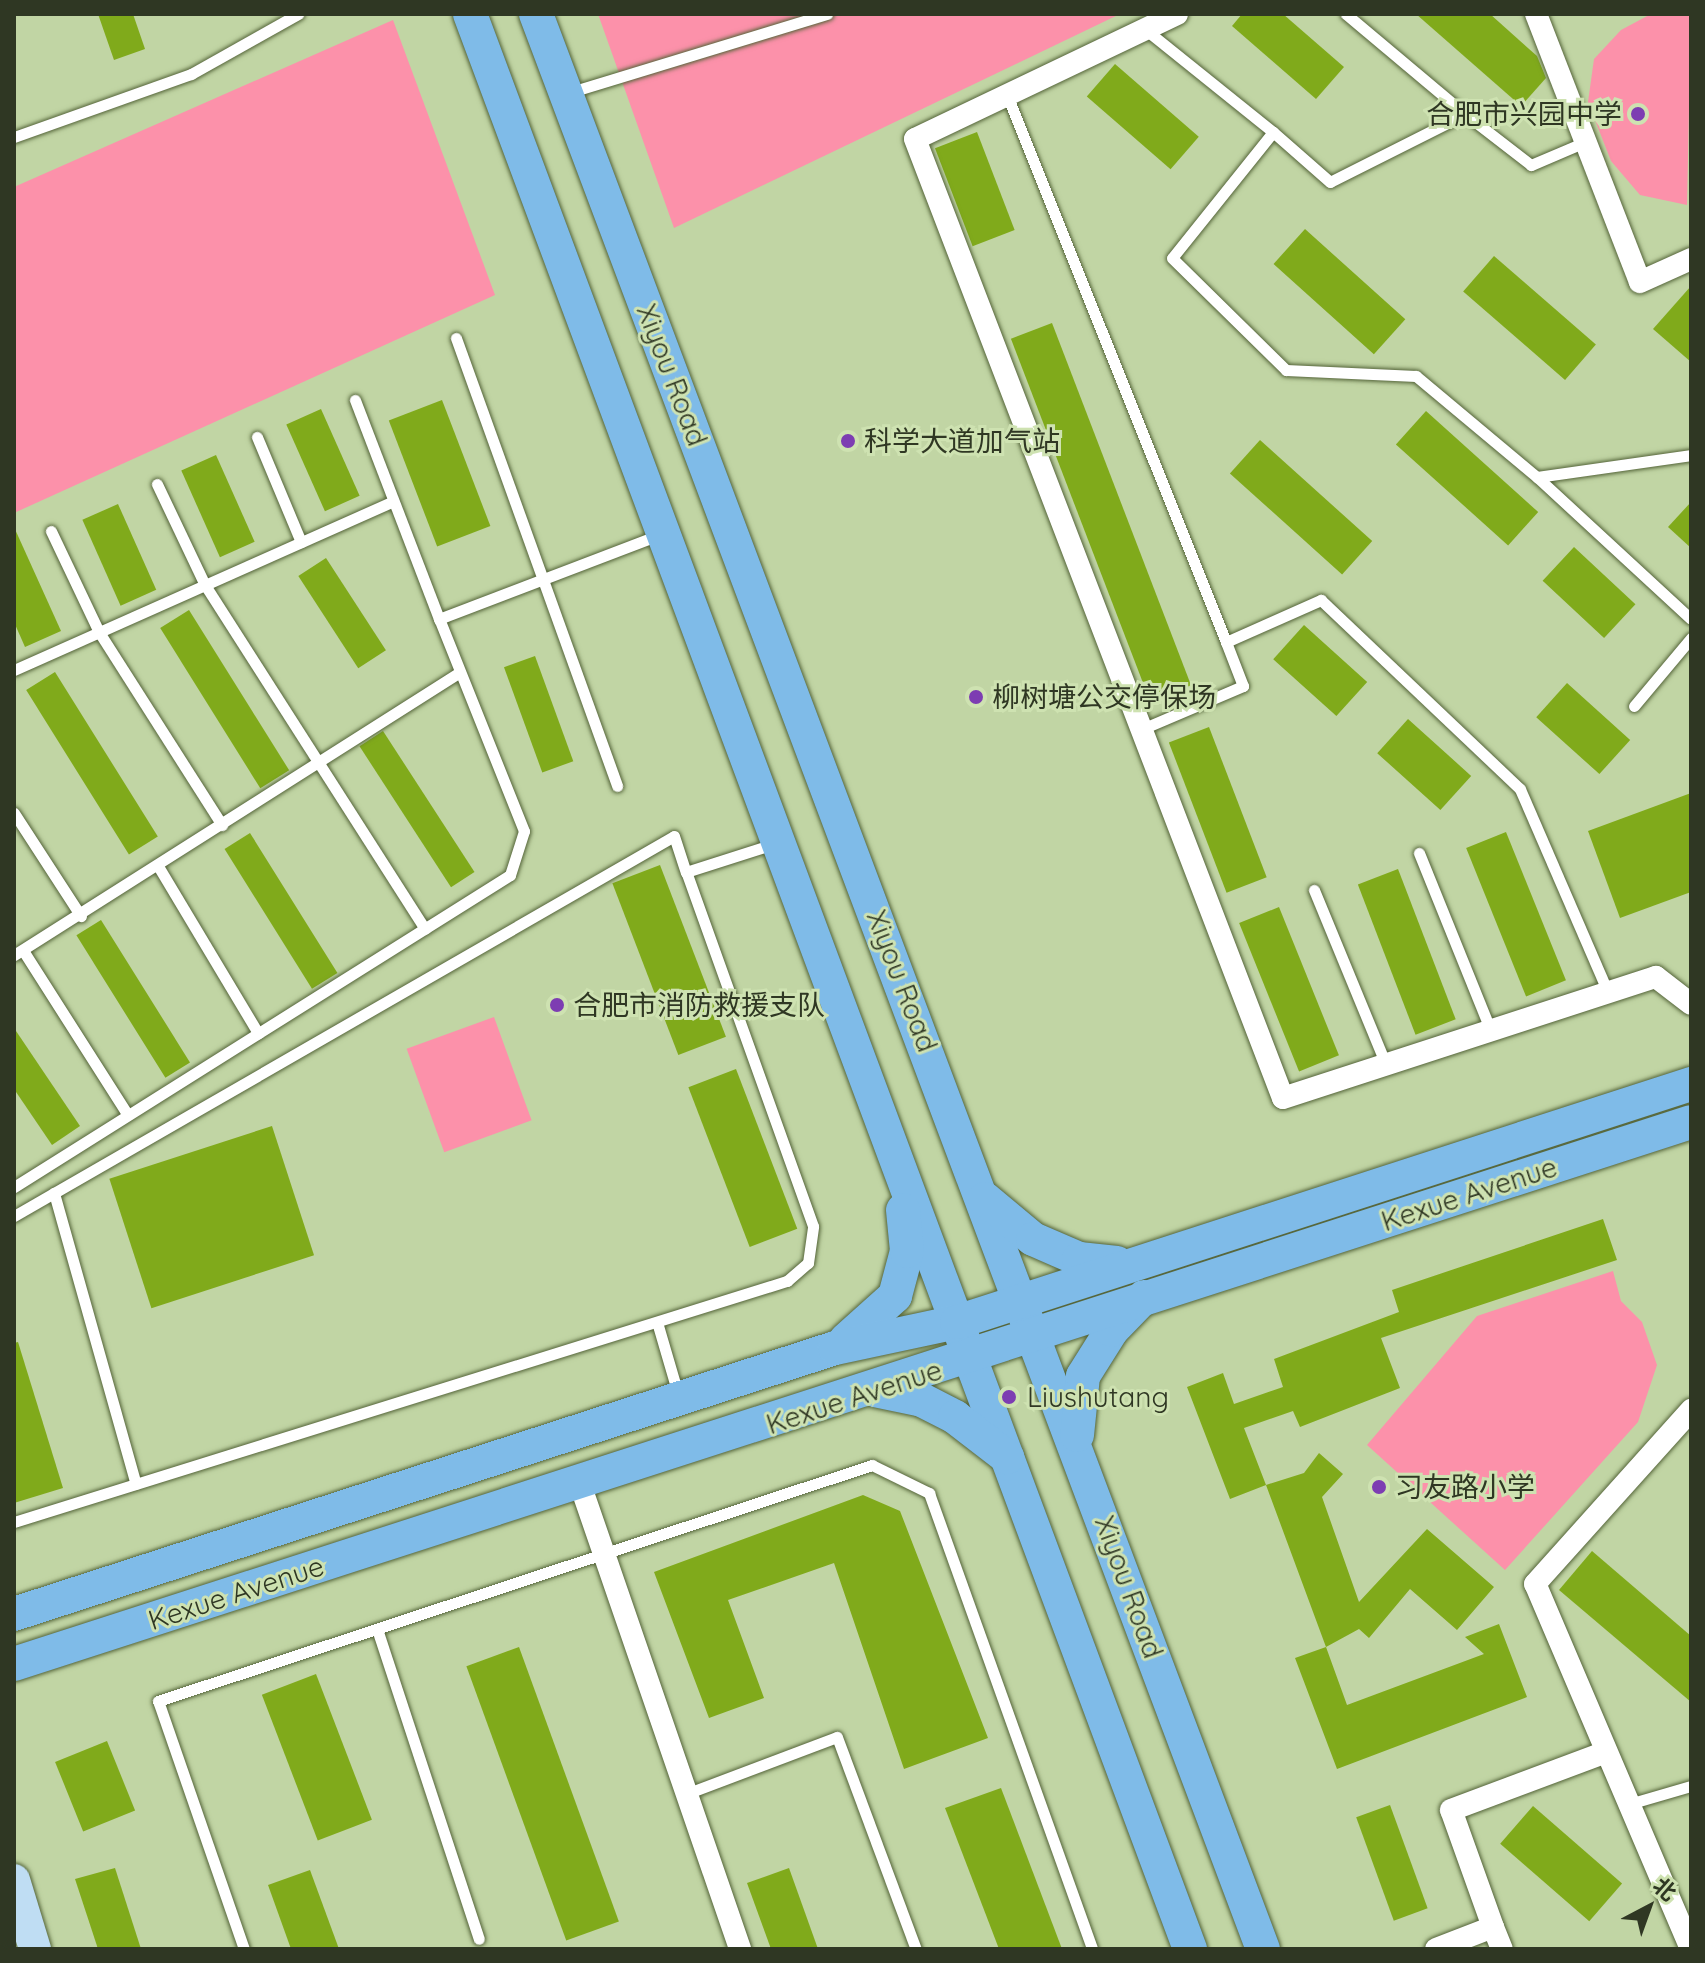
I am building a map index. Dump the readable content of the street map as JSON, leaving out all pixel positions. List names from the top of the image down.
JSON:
{
  "streets": {
    "main road": ["Xiyou Road", "Kexue Avenue"]
  },
  "crossings": [
    ["Xiyou Road", "Kexue Avenue"]
  ],
  "places": [
    "合肥市兴园中学",
    "科学大道加气站",
    "柳树塘公交停保场",
    "合肥市消防救援支队",
    "Liushutang",
    "习友路小学"
  ],
  "north": "top right"
}
